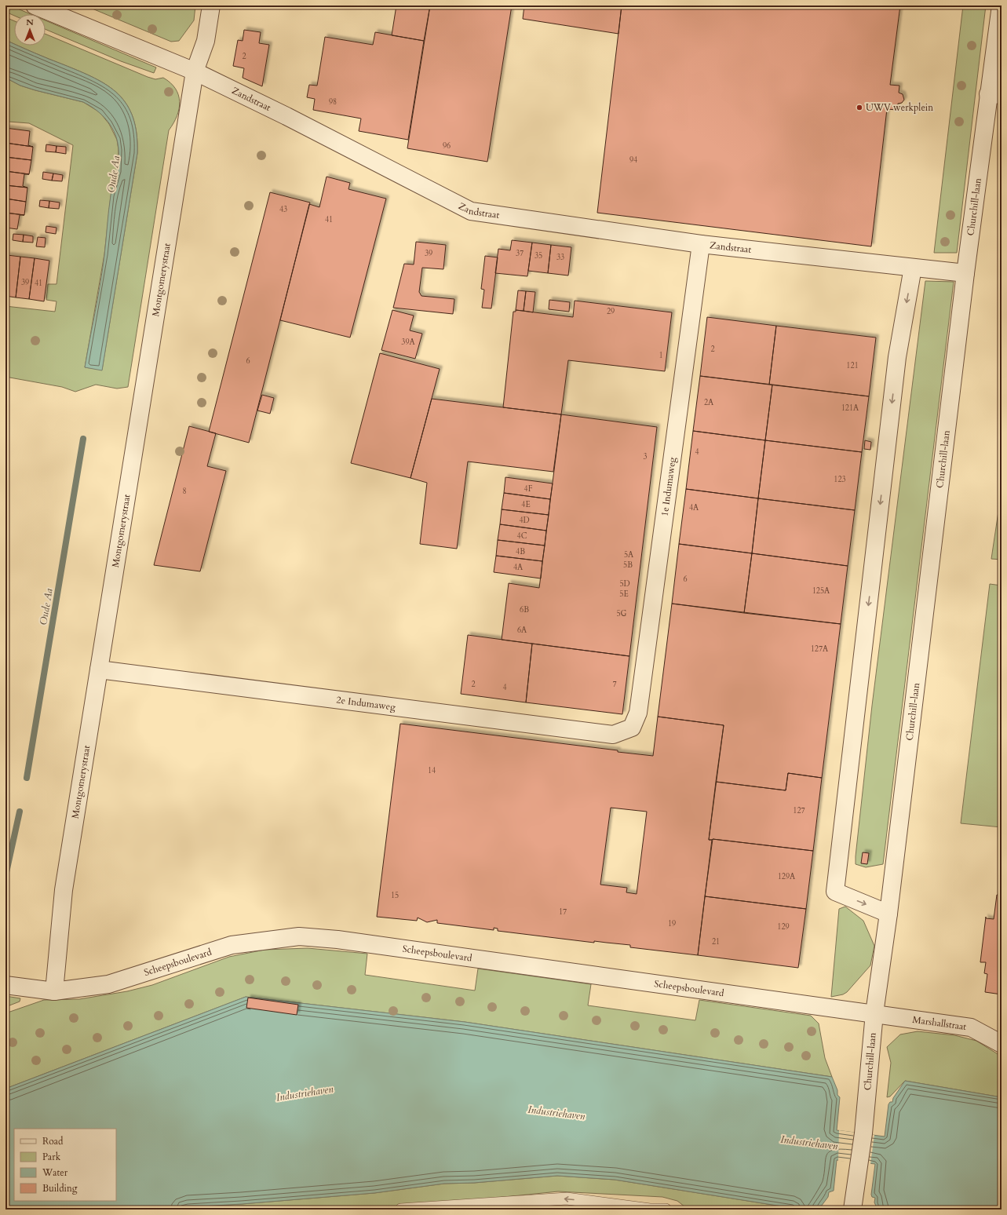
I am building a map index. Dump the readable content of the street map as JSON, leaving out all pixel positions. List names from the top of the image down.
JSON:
{
  "streets": {
    "street": [
      "Zandstraat",
      "Churchill-laan",
      "Montgomerystraat",
      "1e Indumaweg",
      "2e Indumaweg",
      "Scheepsboulevard",
      "Marshallstraat"
    ]
  },
  "crossings": [
    ["Zandstraat", "Churchill-laan"],
    ["Zandstraat", "Montgomerystraat"],
    ["Zandstraat", "1e Indumaweg"],
    ["Churchill-laan", "Scheepsboulevard"],
    ["Churchill-laan", "Marshallstraat"],
    ["Montgomerystraat", "2e Indumaweg"],
    ["Montgomerystraat", "Scheepsboulevard"],
    ["1e Indumaweg", "2e Indumaweg"],
    ["Scheepsboulevard", "Marshallstraat"]
  ],
  "water": ["Oude Aa", "Industriehaven"],
  "places": ["UWV werkplein"],
  "house_numbers": [
    "2",
    "98",
    "96",
    "94",
    "43",
    "41",
    "39",
    "37",
    "35",
    "33",
    "39",
    "41",
    "29",
    "39A",
    "2",
    "1",
    "6",
    "121",
    "2A",
    "121A",
    "4",
    "3",
    "123",
    "4F",
    "8",
    "4E",
    "4A",
    "4D",
    "4C",
    "4B",
    "5A",
    "5B",
    "4A",
    "6",
    "5D",
    "125A",
    "5E",
    "6B",
    "5G",
    "6A",
    "127A",
    "2",
    "7",
    "4",
    "14",
    "127",
    "129A",
    "15",
    "17",
    "19",
    "129",
    "21"
  ],
  "legend": [
    "Road",
    "Park",
    "Water",
    "Building"
  ],
  "north": "top"
}
